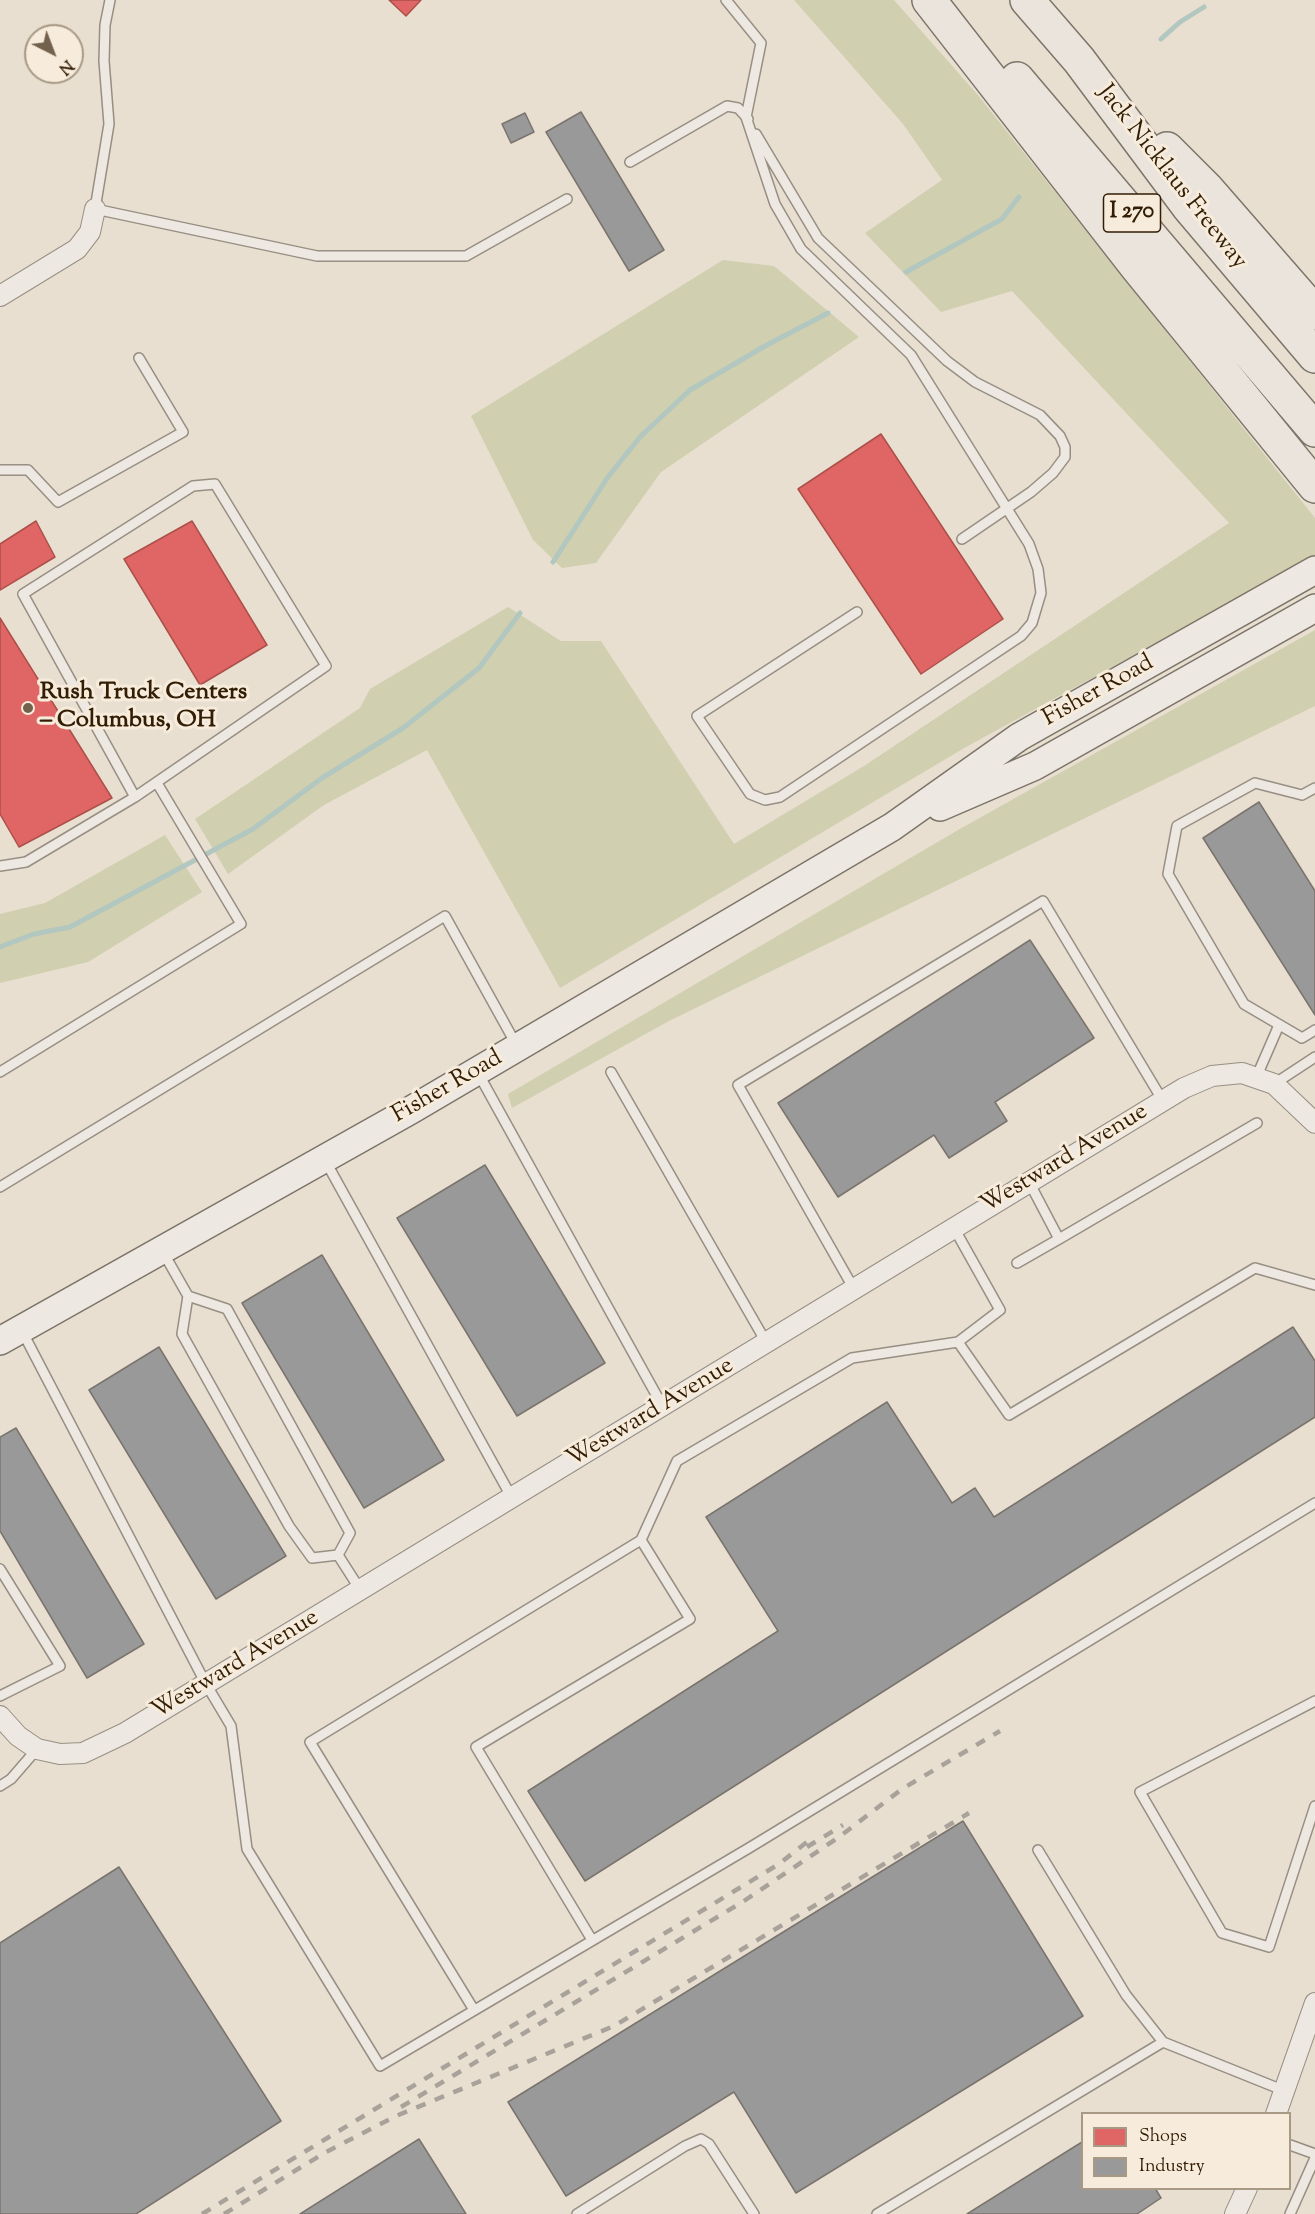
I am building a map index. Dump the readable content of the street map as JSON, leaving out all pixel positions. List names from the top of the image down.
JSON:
{
  "streets": {
    "highway": ["Jack Nicklaus Freeway", "I 270"],
    "main road": ["Fisher Road"],
    "street": ["Westward Avenue"]
  },
  "places": ["Rush Truck Centers – Columbus, OH"],
  "legend": ["Shops", "Industry"],
  "north": "bottom right"
}
